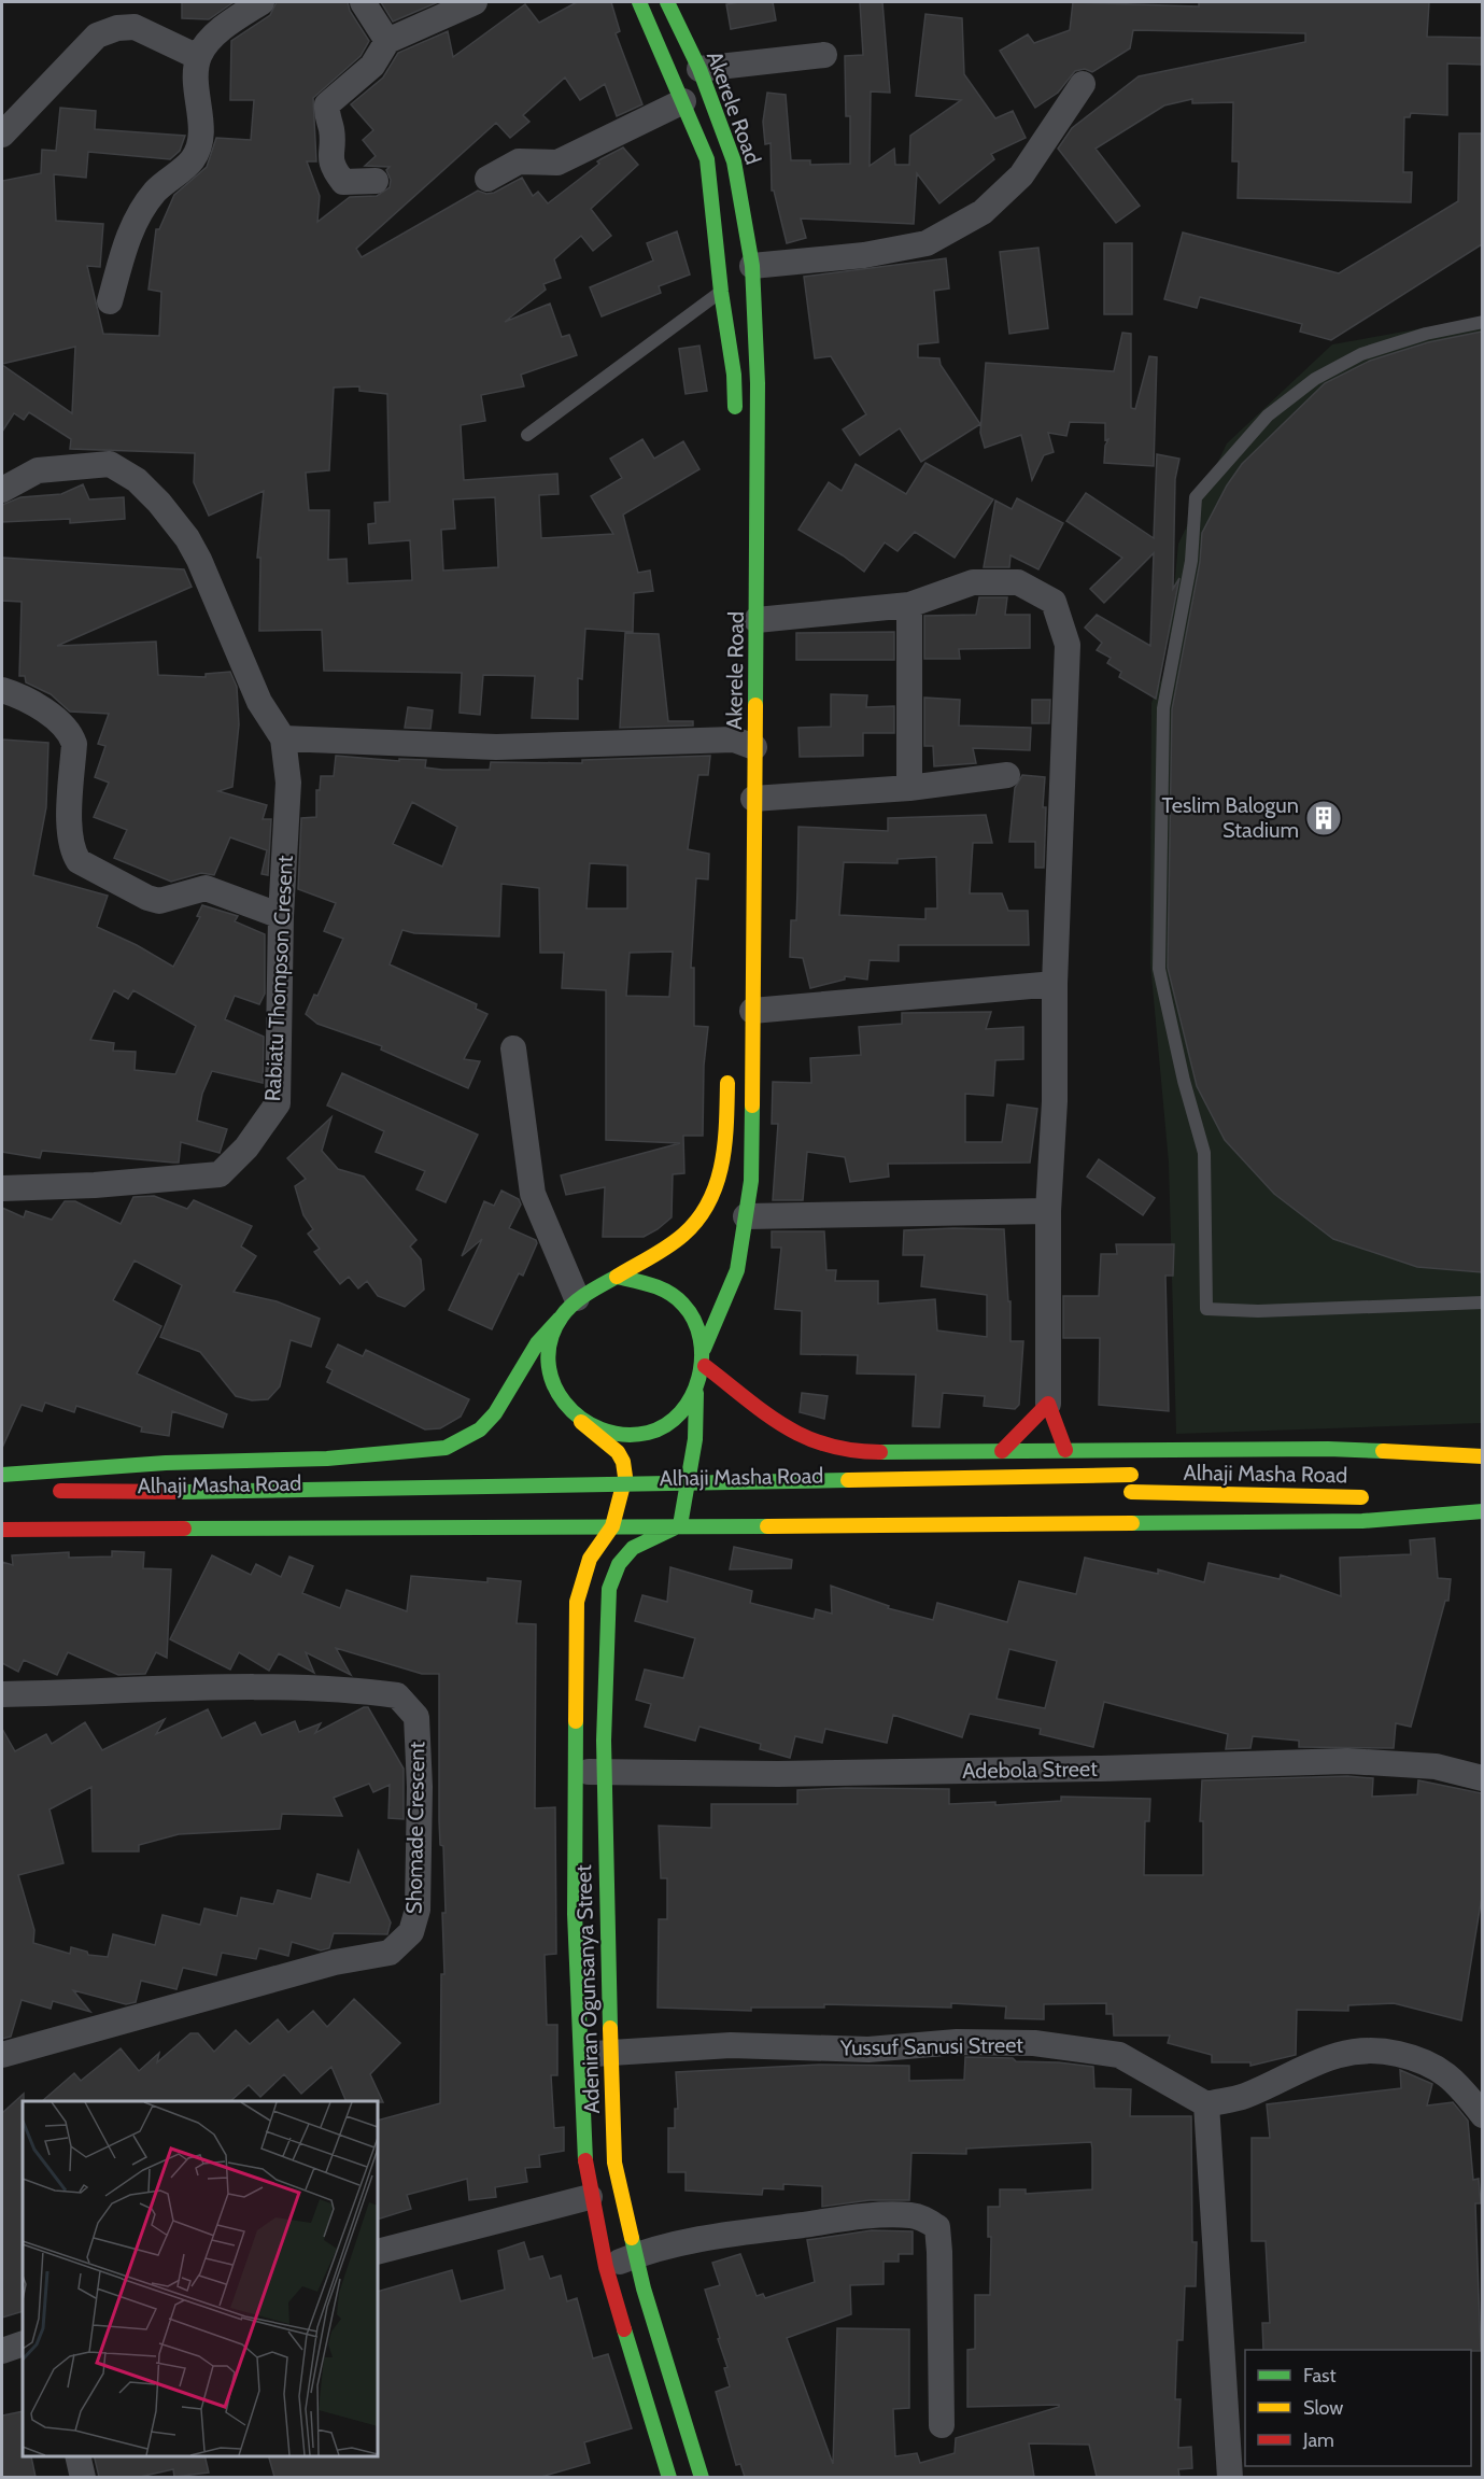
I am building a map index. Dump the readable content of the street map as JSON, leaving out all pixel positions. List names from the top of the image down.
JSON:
{
  "streets": {
    "street": [
      "Akerele Road",
      "Rabiatu Thompson Cresent",
      "Alhaji Masha Road",
      "Adebola Street",
      "Shomade Crescent",
      "Adeniran Ogunsanya Street",
      "Yussuf Sanusi Street"
    ]
  },
  "crossings": [
    ["Adebola Street", "Adeniran Ogunsanya Street"],
    ["Adeniran Ogunsanya Street", "Yussuf Sanusi Street"]
  ],
  "places": {
    "building": ["Teslim Balogun Stadium"]
  },
  "legend": ["Fast", "Slow", "Jam"]
}
